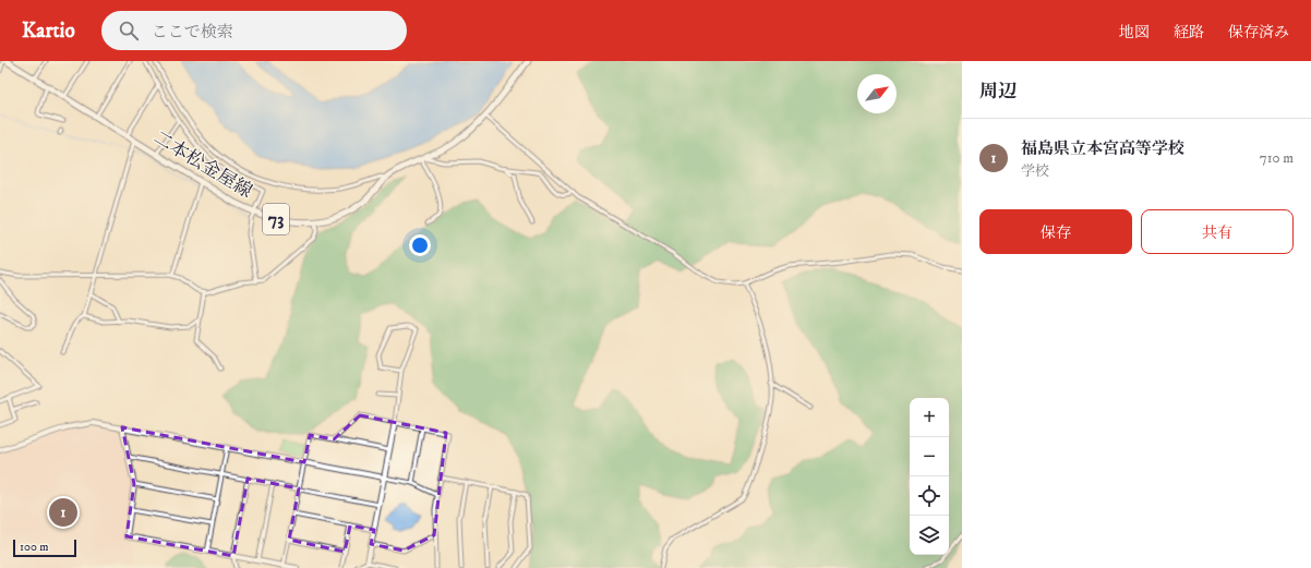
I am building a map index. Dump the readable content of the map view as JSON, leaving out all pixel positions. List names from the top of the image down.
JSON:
{
  "streets": {
    "main road": ["二本松金屋線", "73"]
  },
  "scale_bar": "100 m",
  "north": "top right",
  "page": {
    "header": "Kartio",
    "search": "ここで検索",
    "nav": ["地図", "経路", "保存済み"],
    "heading": "周辺",
    "list": [
      {
        "mark": "1",
        "name": "福島県立本宮高等学校",
        "note": "学校",
        "value": "710 m"
      }
    ],
    "buttons": ["保存", "共有"],
    "map_buttons": ["+", "−"],
    "pins": "1",
    "scale": "100 m"
  }
}
